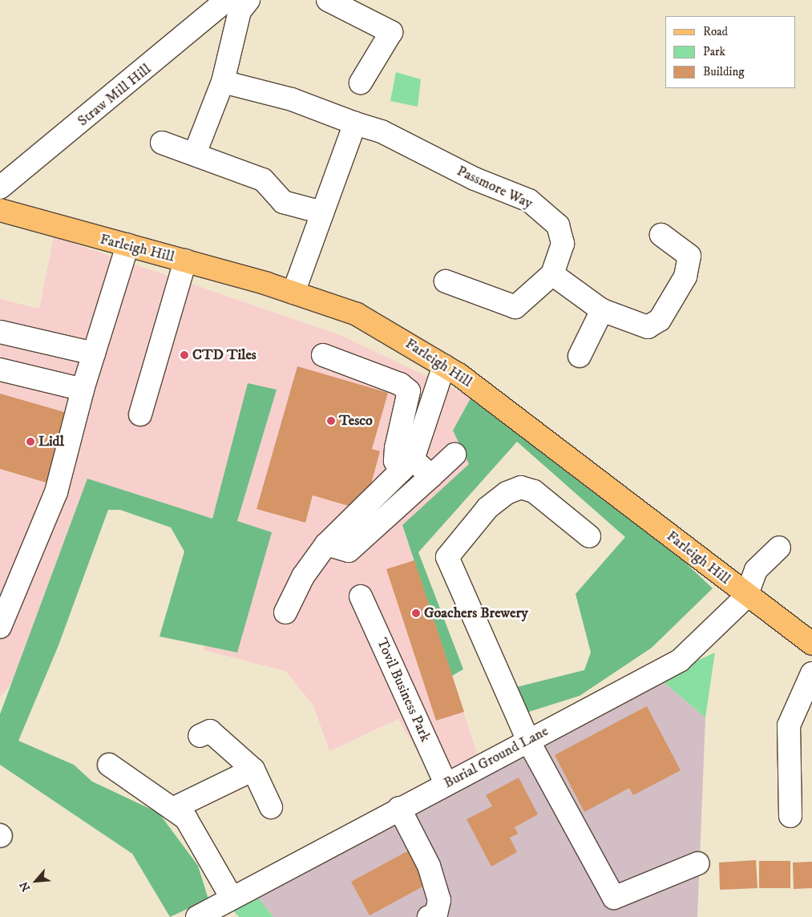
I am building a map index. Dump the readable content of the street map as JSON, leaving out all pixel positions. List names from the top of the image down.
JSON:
{
  "streets": {
    "main road": ["Farleigh Hill"],
    "street": [
      "Straw Mill Hill",
      "Passmore Way",
      "Tovil Business Park",
      "Burial Ground Lane"
    ]
  },
  "crossings": [
    ["Farleigh Hill", "Burial Ground Lane"],
    ["Tovil Business Park", "Burial Ground Lane"]
  ],
  "places": [
    "CTD Tiles",
    "Tesco",
    "Lidl",
    "Goachers Brewery"
  ],
  "legend": ["Road", "Park", "Building"],
  "north": "bottom left"
}
